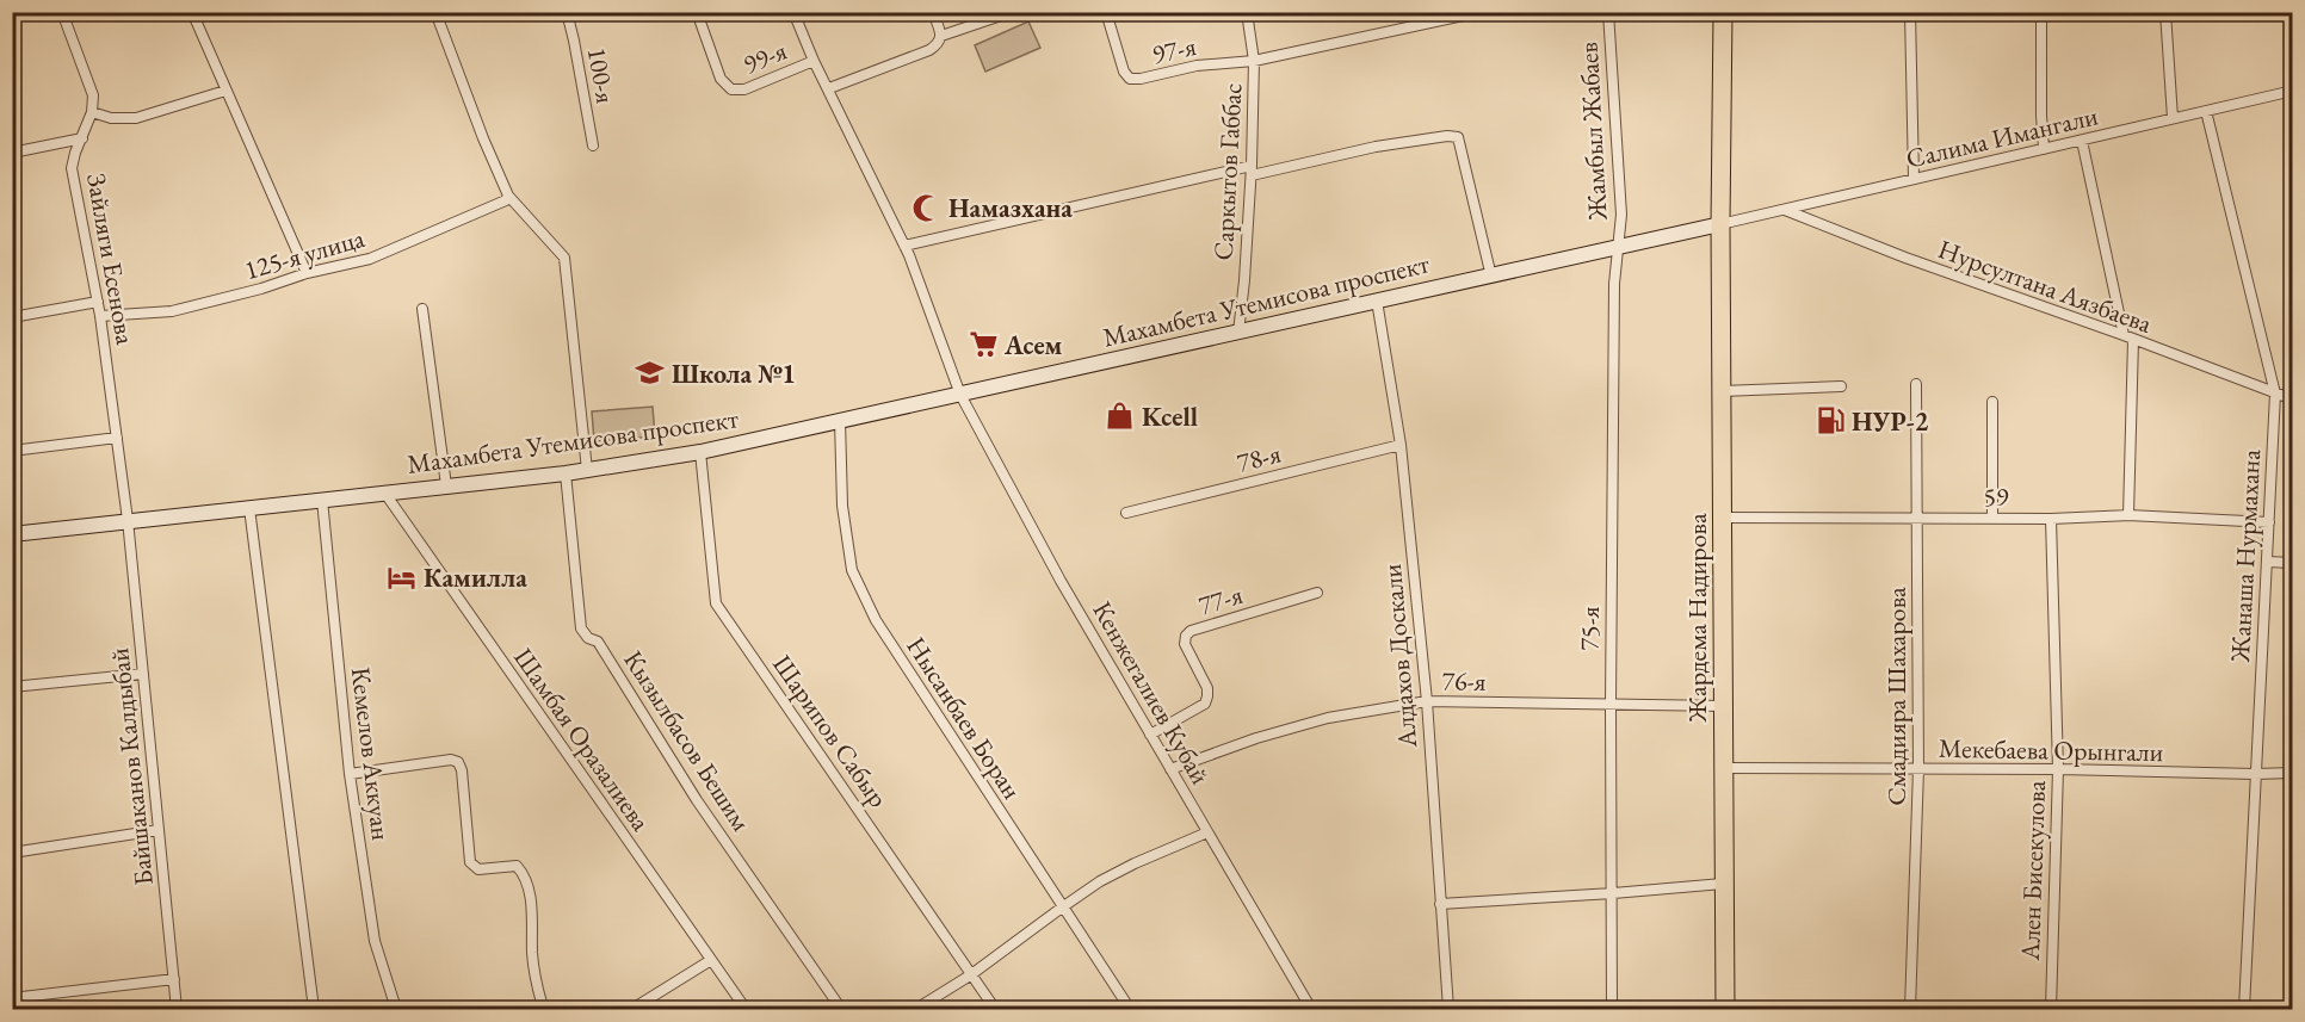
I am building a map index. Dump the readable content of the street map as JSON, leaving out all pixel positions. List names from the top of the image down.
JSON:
{
  "streets": {
    "highway": ["Жардема Надирова"],
    "street": [
      "97-я",
      "99-я",
      "100-я",
      "Жамбыл Жабаев",
      "Салима Имангали",
      "Саркытов Габбас",
      "125-я улица",
      "Зайляги Есенова",
      "Нурсултана Аязбаева",
      "Махамбета Утемисова проспект",
      "78-я",
      "59",
      "Жанаша Нурмахана",
      "77-я",
      "75-я",
      "Алдахов Доскали",
      "76-я",
      "Кенжегалиев Кубай",
      "Смадияра Шахарова",
      "Нысанбаев Боран",
      "Шарипов Сабыр",
      "Шамбая Оразалиева",
      "Кызылбасов Бешим",
      "Мекебаева Орынгали",
      "Кемелов Аккуан",
      "Байшаканов Калдыбай",
      "Ален Бисекулова"
    ]
  },
  "crossings": [
    ["97-я", "Саркытов Габбас"],
    ["99-я", "Кенжегалиев Кубай"],
    ["Жамбыл Жабаев", "Махамбета Утемисова проспект"],
    ["Жамбыл Жабаев", "75-я"],
    ["Салима Имангали", "Нурсултана Аязбаева"],
    ["Салима Имангали", "Махамбета Утемисова проспект"],
    ["Салима Имангали", "Жанаша Нурмахана"],
    ["Салима Имангали", "Жардема Надирова"],
    ["Саркытов Габбас", "Махамбета Утемисова проспект"],
    ["125-я улица", "Зайляги Есенова"],
    ["Зайляги Есенова", "Махамбета Утемисова проспект"],
    ["Зайляги Есенова", "Байшаканов Калдыбай"],
    ["Нурсултана Аязбаева", "Жанаша Нурмахана"],
    ["Махамбета Утемисова проспект", "Жардема Надирова"],
    ["Махамбета Утемисова проспект", "75-я"],
    ["Махамбета Утемисова проспект", "Алдахов Доскали"],
    ["Махамбета Утемисова проспект", "Кенжегалиев Кубай"],
    ["Махамбета Утемисова проспект", "Нысанбаев Боран"],
    ["Махамбета Утемисова проспект", "Шарипов Сабыр"],
    ["Махамбета Утемисова проспект", "Шамбая Оразалиева"],
    ["Махамбета Утемисова проспект", "Кызылбасов Бешим"],
    ["Махамбета Утемисова проспект", "Кемелов Аккуан"],
    ["Махамбета Утемисова проспект", "Байшаканов Калдыбай"],
    ["78-я", "Алдахов Доскали"],
    ["59", "Жанаша Нурмахана"],
    ["59", "Жардема Надирова"],
    ["59", "Смадияра Шахарова"],
    ["59", "Ален Бисекулова"],
    ["Жанаша Нурмахана", "Мекебаева Орынгали"],
    ["77-я", "Кенжегалиев Кубай"],
    ["Жардема Надирова", "76-я"],
    ["Жардема Надирова", "Мекебаева Орынгали"],
    ["75-я", "76-я"],
    ["Алдахов Доскали", "76-я"],
    ["76-я", "Кенжегалиев Кубай"],
    ["Смадияра Шахарова", "Мекебаева Орынгали"],
    ["Мекебаева Орынгали", "Ален Бисекулова"]
  ],
  "places": {
    "mosque": ["Намазхана"],
    "supermarket": ["Асем"],
    "school or university": ["Школа №1"],
    "shop": ["Kcell"],
    "fuel station": ["НУР-2"],
    "hotel": ["Камилла"]
  }
}
